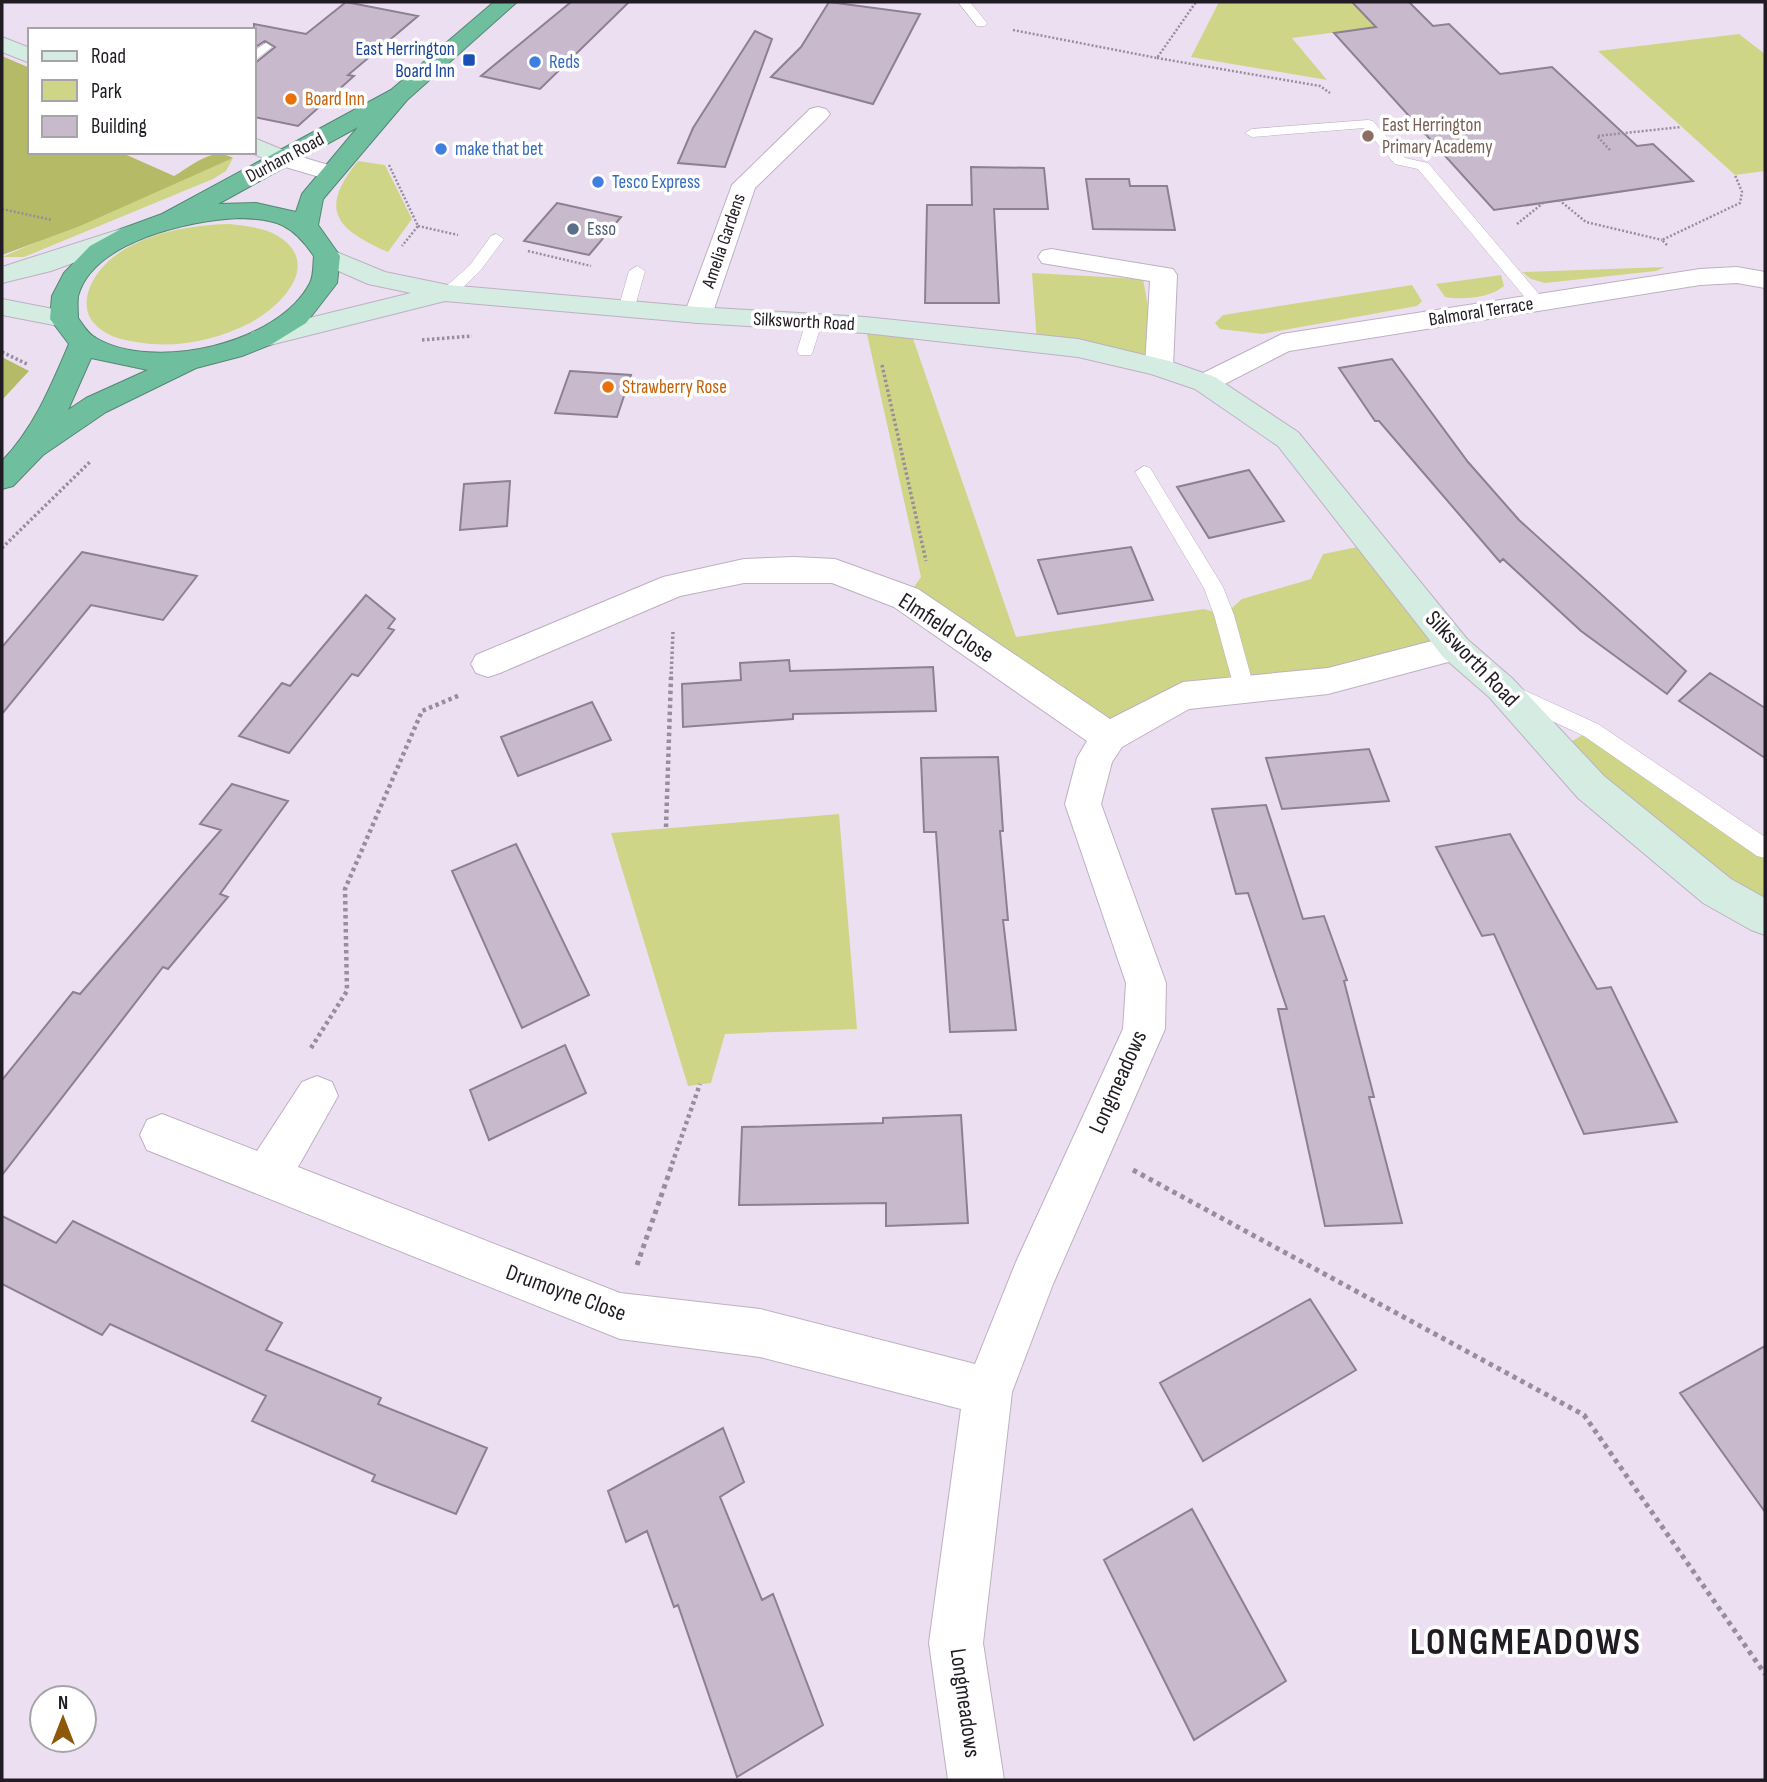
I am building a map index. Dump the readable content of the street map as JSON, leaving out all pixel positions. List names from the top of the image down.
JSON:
{
  "streets": {
    "highway": ["Durham Road"],
    "street": [
      "Amelia Gardens",
      "Balmoral Terrace",
      "Silksworth Road",
      "Elmfield Close",
      "Longmeadows",
      "Drumoyne Close"
    ]
  },
  "crossings": [
    ["Amelia Gardens", "Silksworth Road"],
    ["Balmoral Terrace", "Silksworth Road"],
    ["Elmfield Close", "Longmeadows"],
    ["Longmeadows", "Drumoyne Close"]
  ],
  "districts": ["LONGMEADOWS"],
  "places": {
    "transit": ["East Herrington Board Inn"],
    "other": [
      "Reds",
      "Board Inn",
      "East Herrington Primary Academy",
      "make that bet",
      "Tesco Express",
      "Esso",
      "Strawberry Rose"
    ]
  },
  "legend": ["Road", "Park", "Building"],
  "north": "top"
}
